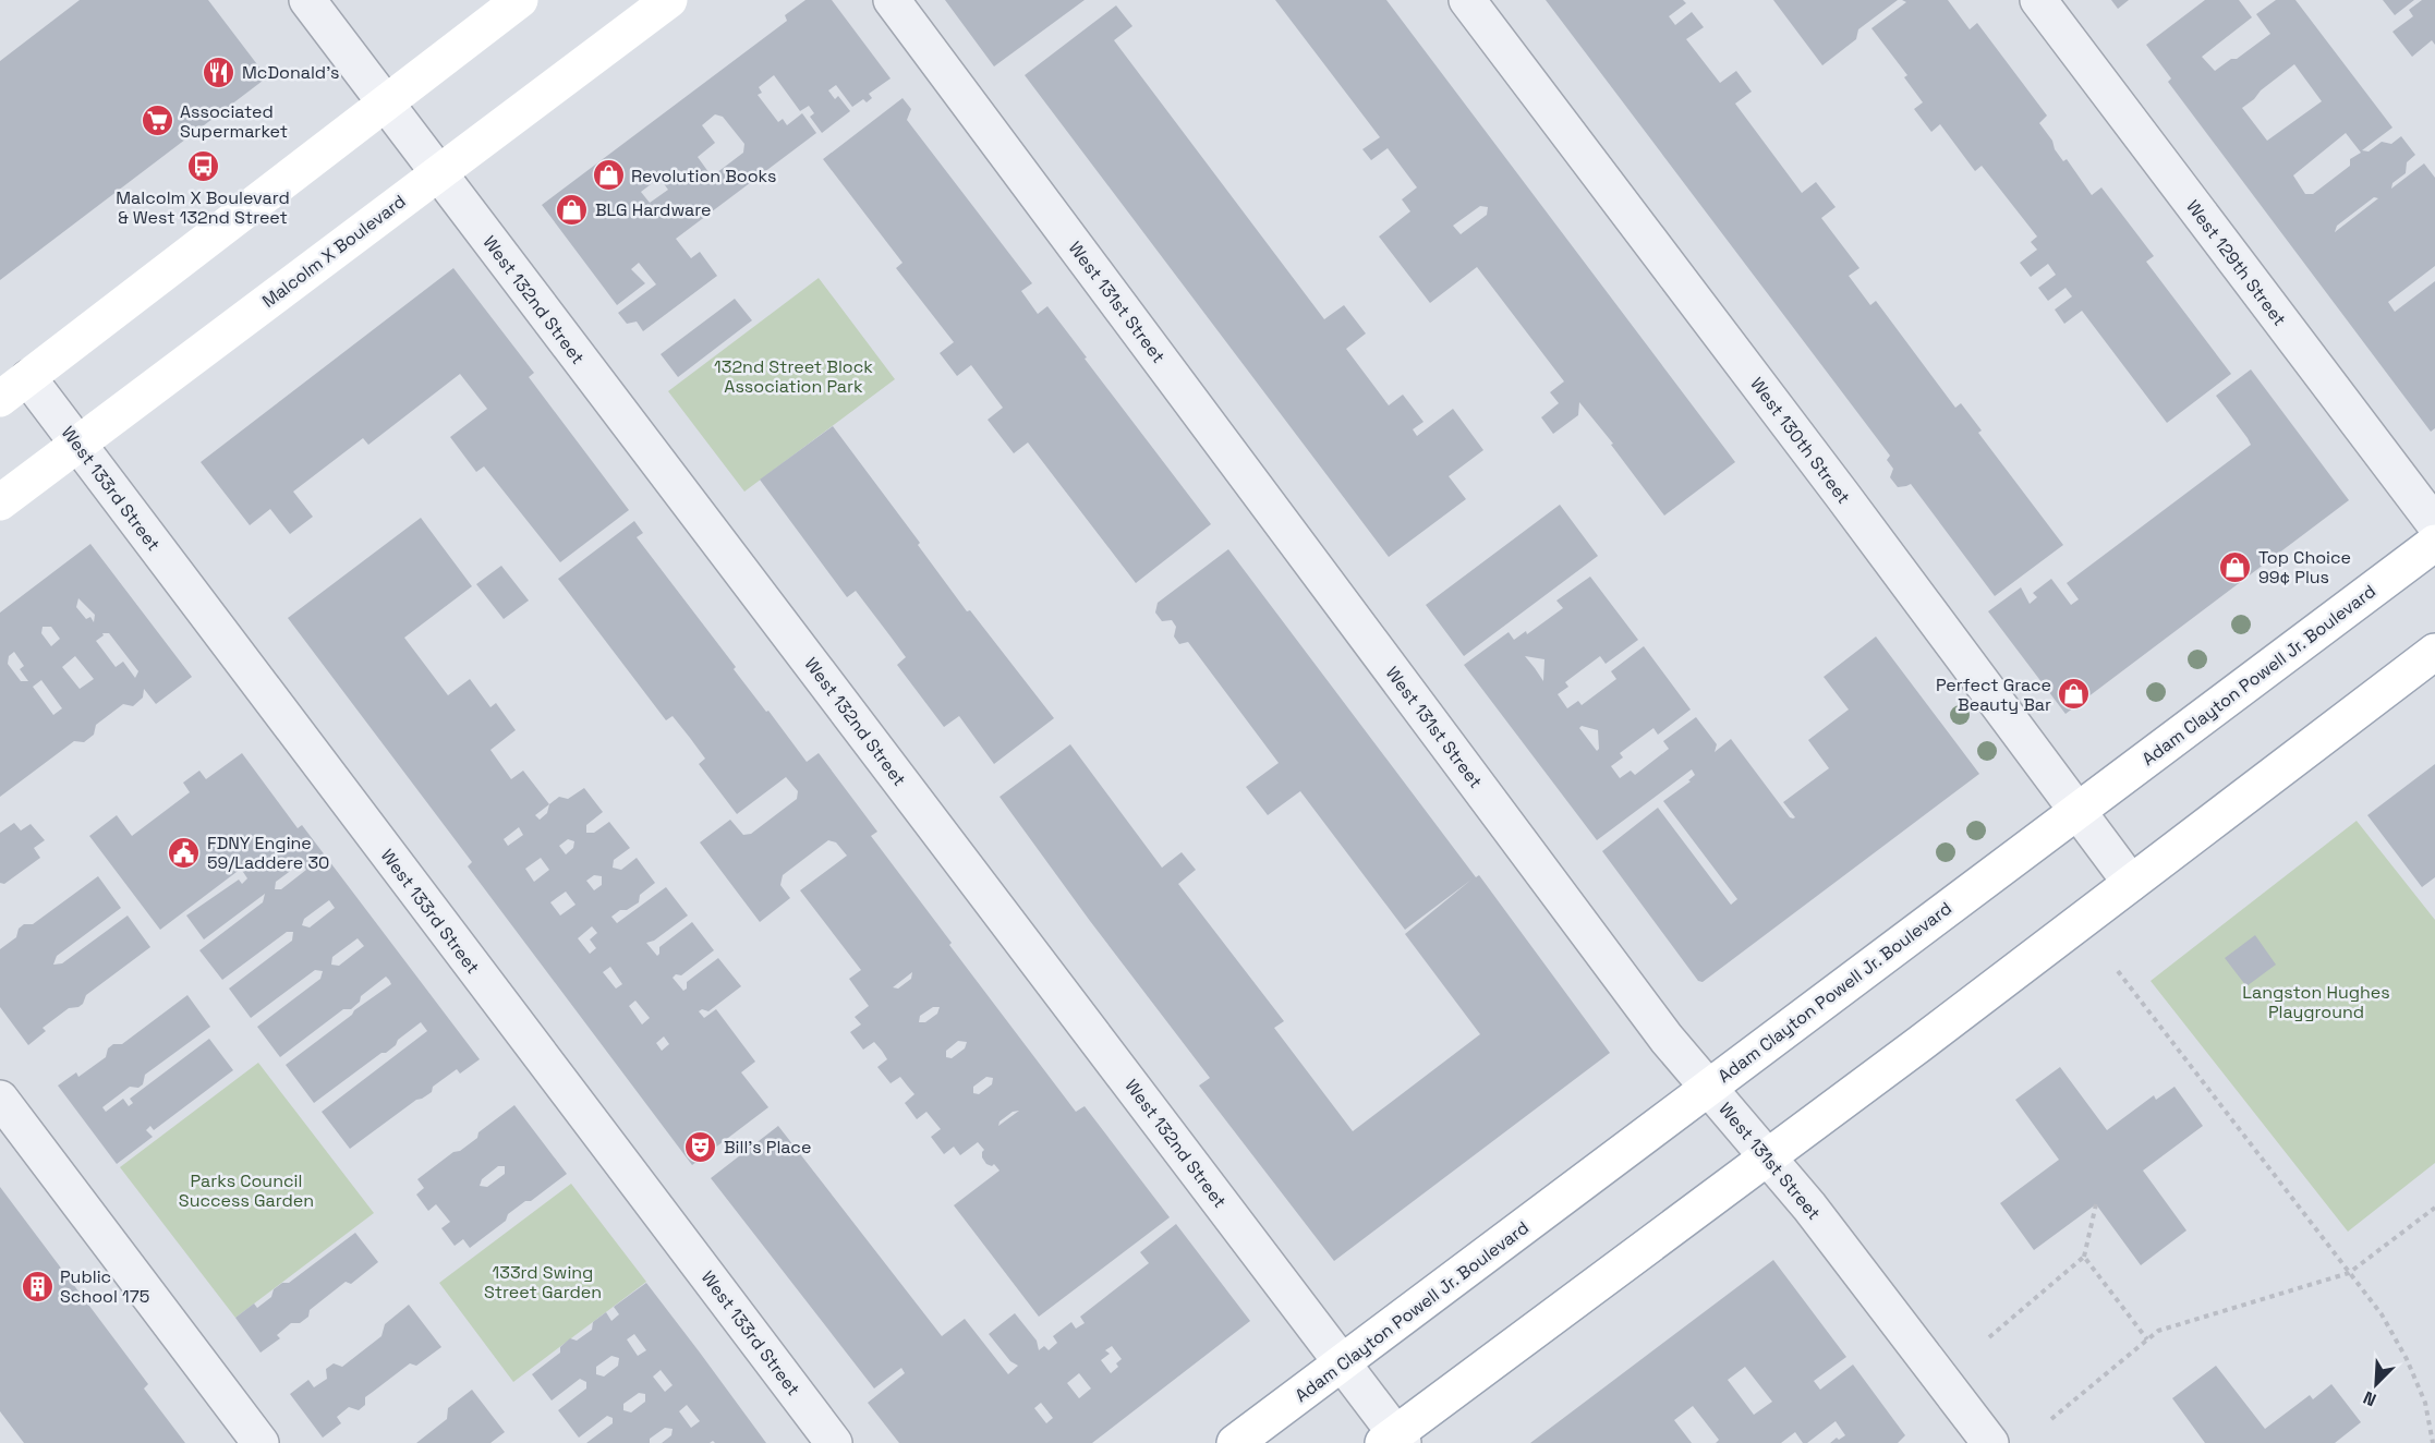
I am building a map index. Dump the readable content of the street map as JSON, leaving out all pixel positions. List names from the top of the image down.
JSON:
{
  "streets": {
    "main road": ["Malcolm X Boulevard", "Adam Clayton Powell Jr. Boulevard"],
    "street": [
      "West 129th Street",
      "West 132nd Street",
      "West 131st Street",
      "West 130th Street",
      "West 133rd Street"
    ]
  },
  "crossings": [
    ["Malcolm X Boulevard", "West 132nd Street"],
    ["Malcolm X Boulevard", "West 133rd Street"],
    ["West 132nd Street", "Adam Clayton Powell Jr. Boulevard"],
    ["West 131st Street", "Adam Clayton Powell Jr. Boulevard"],
    ["West 130th Street", "Adam Clayton Powell Jr. Boulevard"]
  ],
  "parks": [
    "132nd Street Block Association Park",
    "Langston Hughes Playground",
    "Parks Council Success Garden",
    "133rd Swing Street Garden"
  ],
  "places": {
    "restaurant": ["McDonald's"],
    "supermarket": ["Associated Supermarket"],
    "bus stop": ["Malcolm X Boulevard & West 132nd Street"],
    "shop": [
      "Revolution Books",
      "BLG Hardware",
      "Top Choice 99¢ Plus",
      "Perfect Grace Beauty Bar"
    ],
    "public building": ["FDNY Engine 59/Laddere 30"],
    "theatre": ["Bill's Place"],
    "building": ["Public School 175"]
  },
  "north": "bottom left"
}
